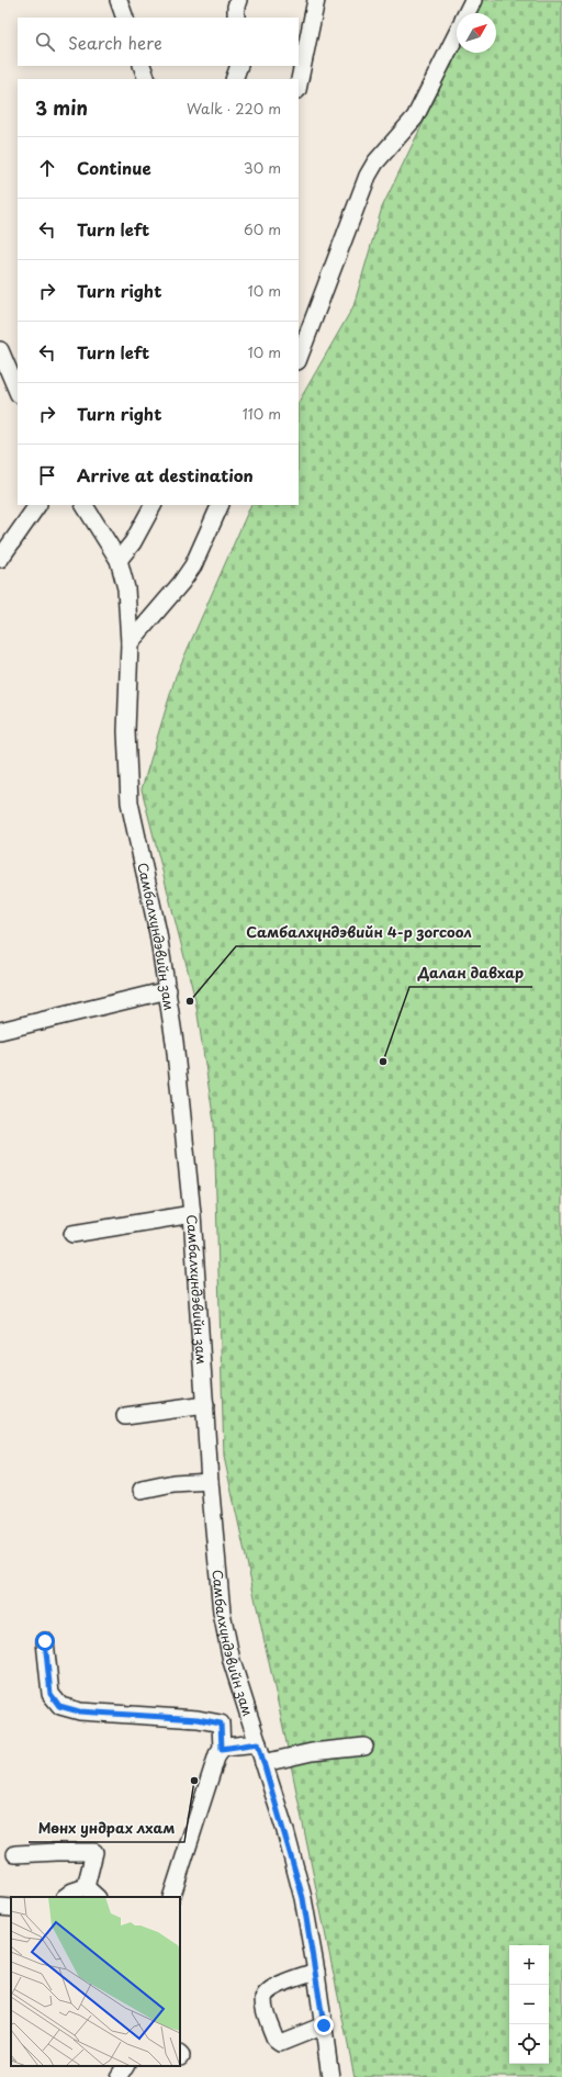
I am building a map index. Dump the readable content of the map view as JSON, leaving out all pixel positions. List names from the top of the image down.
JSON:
{
  "streets": {
    "street": ["Самбалхүндэвийн зам"]
  },
  "places": ["Самбалхүндэвийн 4-р зогсоол", "Далан давхар", "Мөнх ундрах лхам"],
  "north": "top right",
  "page": {
    "search": "Search here",
    "heading": ["3 min", "Walk · 220 m"],
    "list": [
      ["Continue", "30 m"],
      ["Turn left", "60 m"],
      ["Turn right", "10 m"],
      ["Turn left", "10 m"],
      ["Turn right", "110 m"],
      "Arrive at destination"
    ],
    "map_buttons": ["+", "−"]
  }
}
